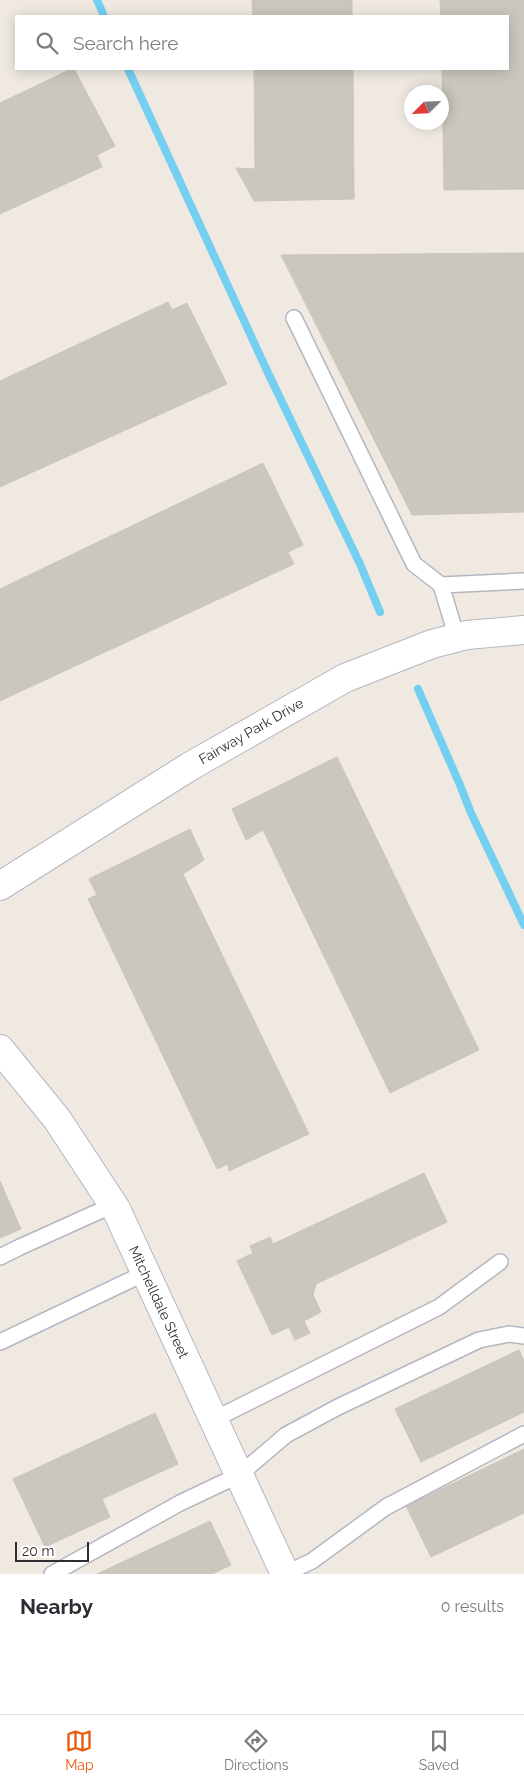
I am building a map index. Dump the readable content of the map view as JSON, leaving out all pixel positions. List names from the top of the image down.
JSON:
{
  "streets": {
    "street": ["Fairway Park Drive", "Mitchelldale Street"]
  },
  "scale_bar": "20 m",
  "north": "bottom left",
  "page": {
    "search": "Search here",
    "scale": "20 m",
    "heading": ["Nearby", "0 results"],
    "nav": ["Map", "Directions", "Saved"]
  }
}
